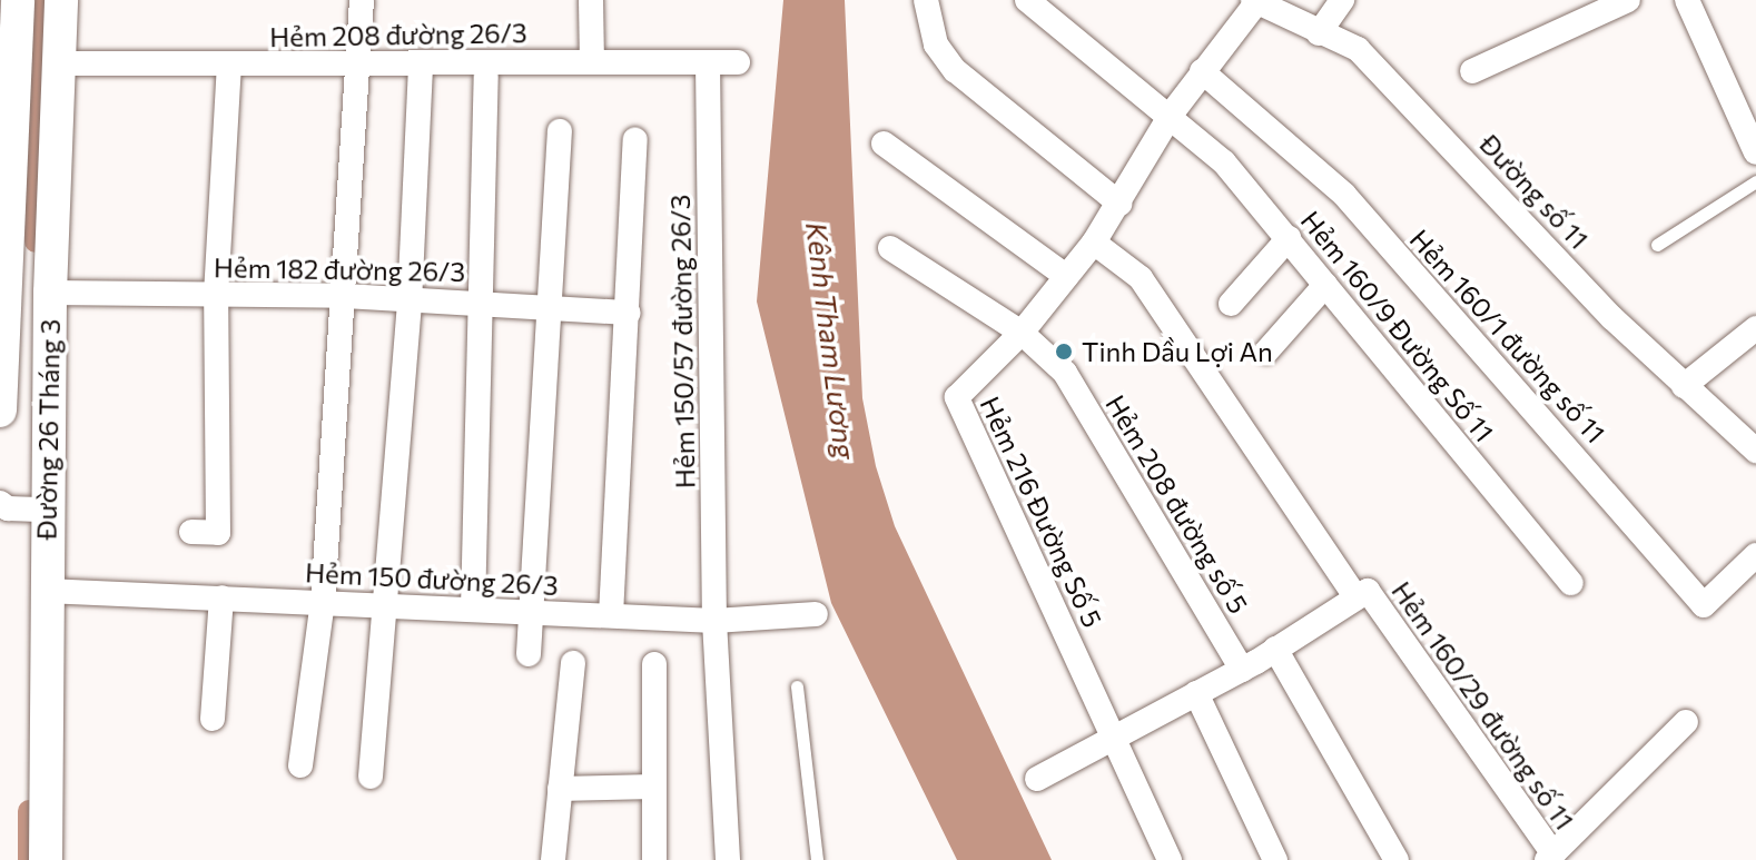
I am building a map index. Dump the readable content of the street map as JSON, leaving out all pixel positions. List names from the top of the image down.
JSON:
{
  "streets": {
    "street": [
      "Hẻm 208 đường 26/3",
      "Đường số 11",
      "Hẻm 182 đường 26/3",
      "Hẻm 160/9 Đường Số 11",
      "Hẻm 160/1 đường số 11",
      "Hẻm 150/57 đường 26/3",
      "Đường 26 Tháng 3",
      "Hẻm 208 đường số 5",
      "Hẻm 216 Đường Số 5",
      "Hẻm 150 đường 26/3",
      "Hẻm 160/29 đường số 11"
    ]
  },
  "crossings": [
    ["Hẻm 208 đường 26/3", "Hẻm 150/57 đường 26/3"],
    ["Hẻm 208 đường 26/3", "Đường 26 Tháng 3"],
    ["Đường số 11", "Hẻm 216 Đường Số 5"],
    ["Hẻm 182 đường 26/3", "Đường 26 Tháng 3"],
    ["Hẻm 160/9 Đường Số 11", "Hẻm 216 Đường Số 5"],
    ["Hẻm 160/1 đường số 11", "Hẻm 216 Đường Số 5"],
    ["Hẻm 150/57 đường 26/3", "Hẻm 150 đường 26/3"],
    ["Đường 26 Tháng 3", "Hẻm 150 đường 26/3"],
    ["Hẻm 208 đường số 5", "Hẻm 216 Đường Số 5"],
    ["Hẻm 216 Đường Số 5", "Hẻm 160/29 đường số 11"]
  ],
  "water": ["Kênh Tham Lương"],
  "places": ["Tinh Dầu Lợi An"]
}
